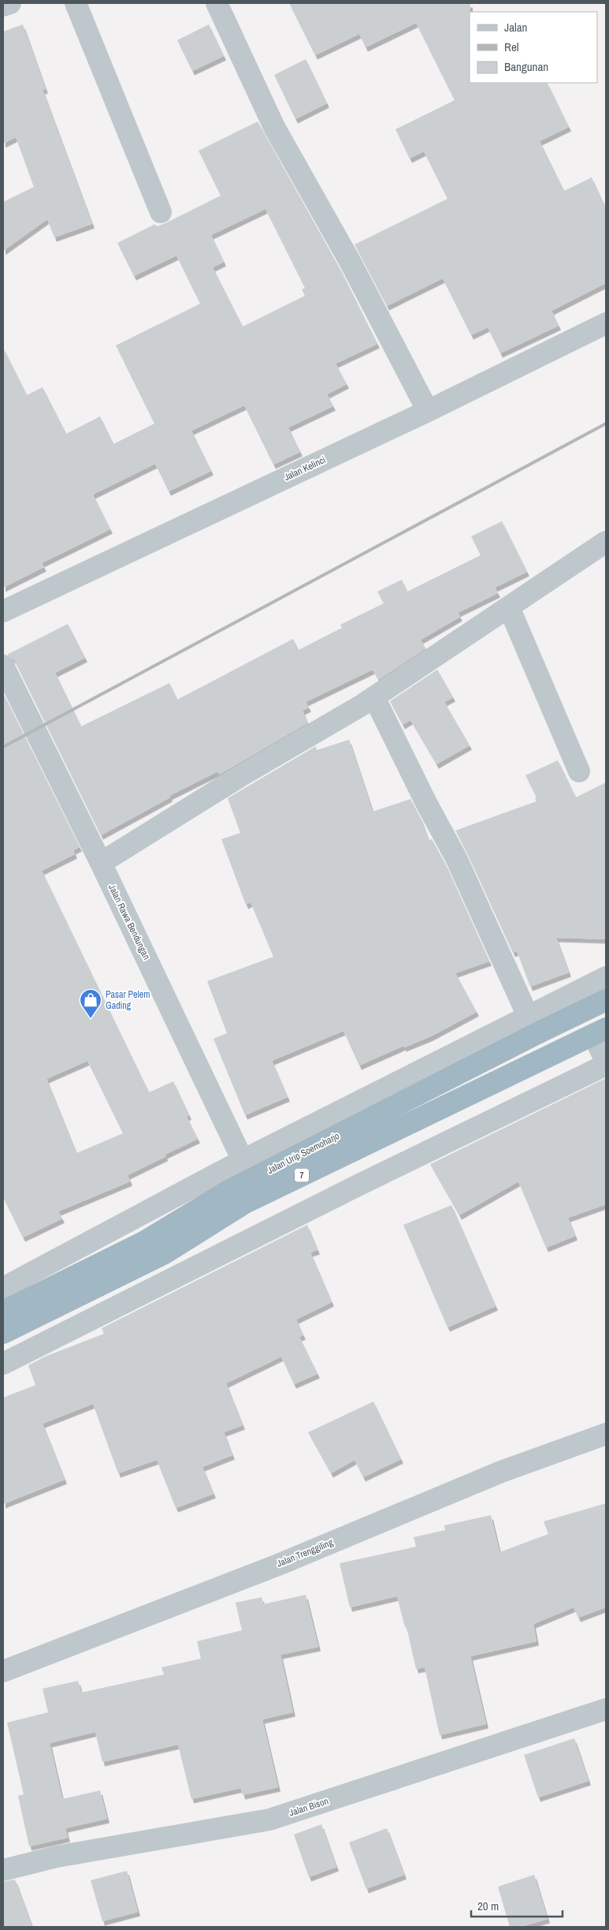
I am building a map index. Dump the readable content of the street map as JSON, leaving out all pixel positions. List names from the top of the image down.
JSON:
{
  "streets": {
    "highway": ["Jalan Urip Soemoharjo", "7"],
    "street": [
      "Jalan Kelinci",
      "Jalan Rawa Bendungan",
      "Jalan Trenggiling",
      "Jalan Bison"
    ]
  },
  "crossings": [
    ["Jalan Rawa Bendungan", "Jalan Urip Soemoharjo"]
  ],
  "places": {
    "shop": ["Pasar Pelem Gading"]
  },
  "legend": ["Jalan", "Rel", "Bangunan"],
  "scale_bar": "20 m"
}
